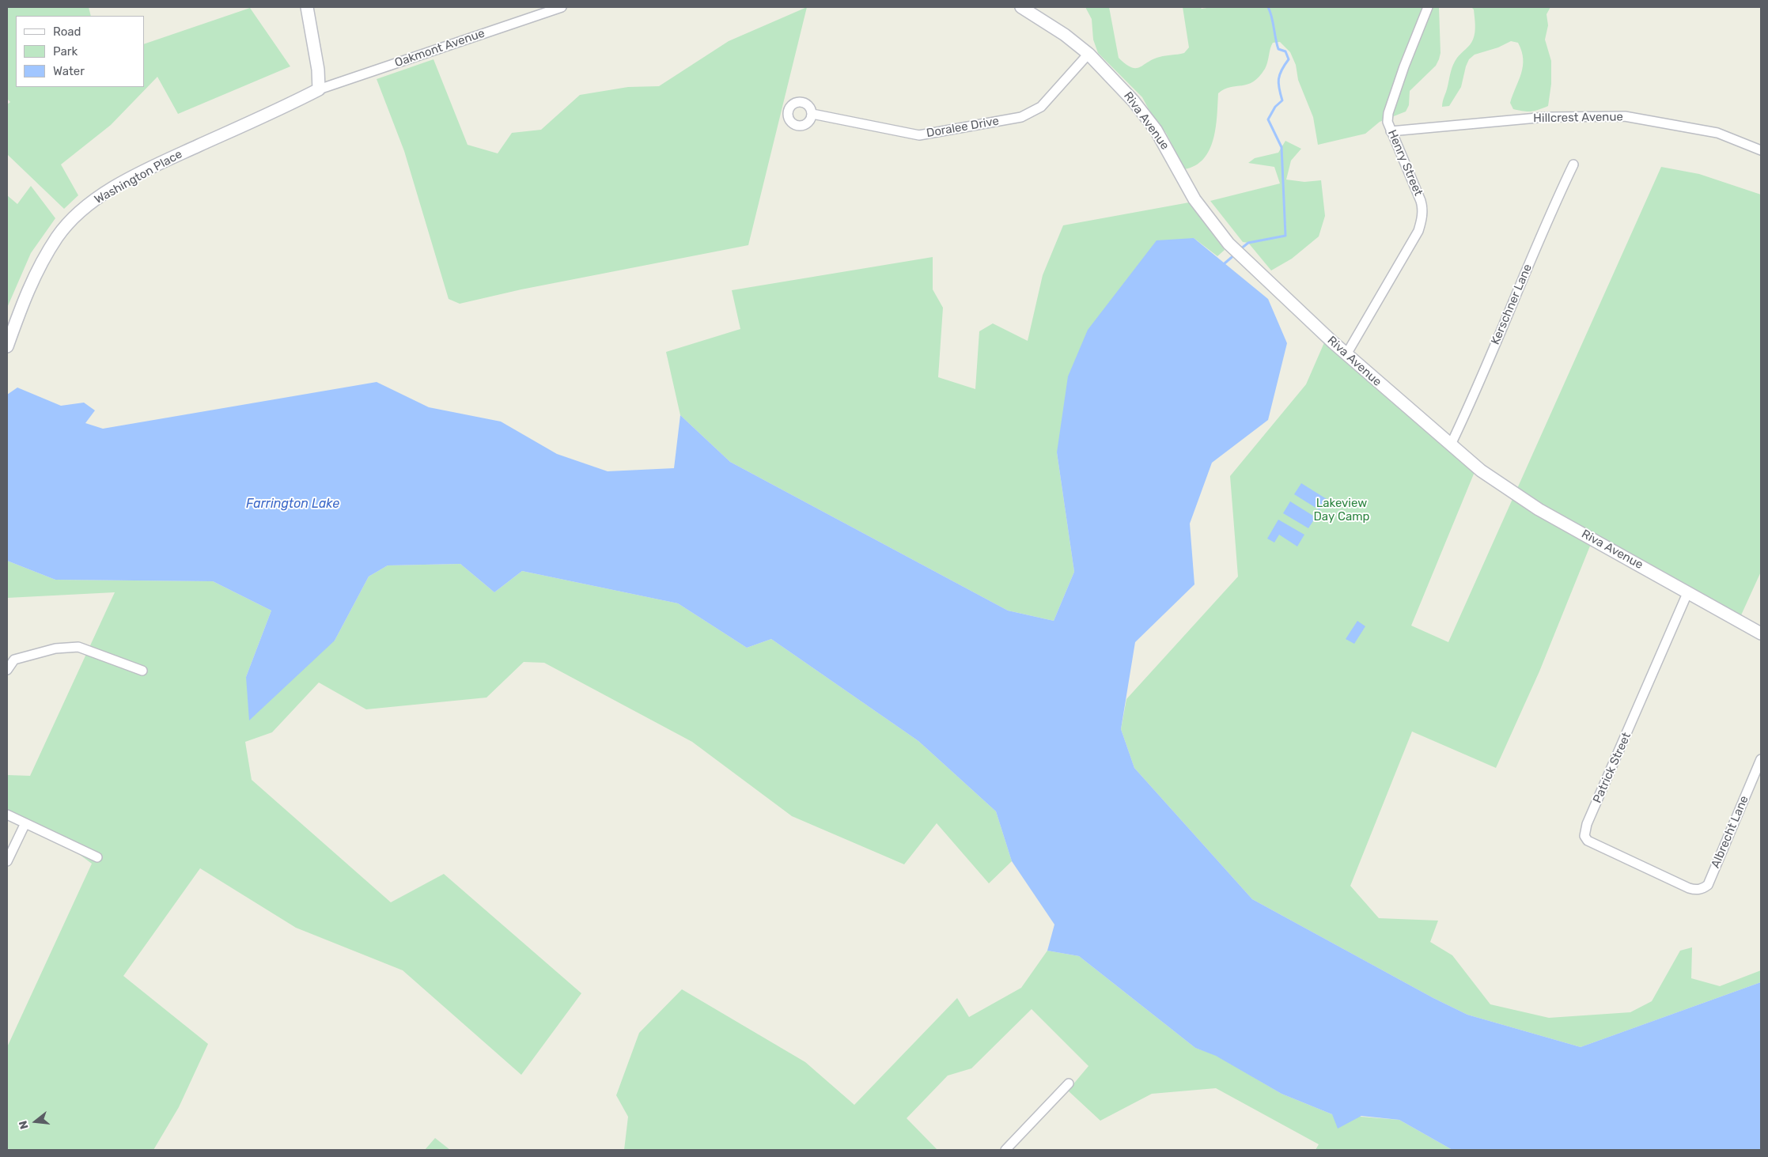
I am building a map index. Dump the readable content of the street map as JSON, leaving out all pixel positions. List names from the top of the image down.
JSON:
{
  "streets": {
    "street": [
      "Oakmont Avenue",
      "Hillcrest Avenue",
      "Riva Avenue",
      "Doralee Drive",
      "Henry Street",
      "Washington Place",
      "Kerschner Lane",
      "Patrick Street",
      "Albrecht Lane"
    ]
  },
  "crossings": [
    ["Oakmont Avenue", "Washington Place"],
    ["Hillcrest Avenue", "Henry Street"],
    ["Riva Avenue", "Doralee Drive"],
    ["Riva Avenue", "Henry Street"],
    ["Riva Avenue", "Kerschner Lane"],
    ["Riva Avenue", "Patrick Street"],
    ["Patrick Street", "Albrecht Lane"]
  ],
  "water": ["Farrington Lake"],
  "parks": ["Lakeview Day Camp"],
  "legend": ["Road", "Park", "Water"],
  "north": "left"
}
